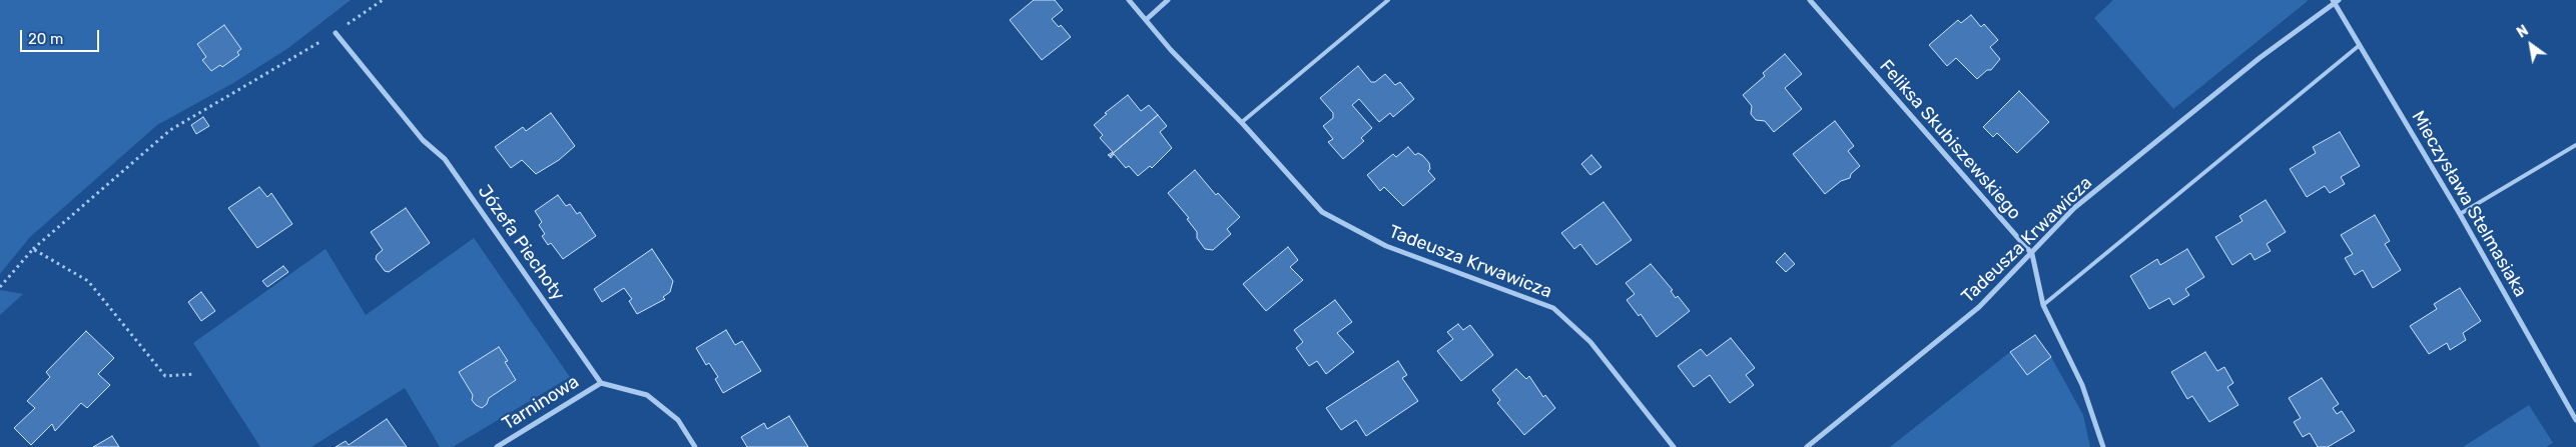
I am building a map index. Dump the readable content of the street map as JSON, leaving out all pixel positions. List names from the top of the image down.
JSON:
{
  "streets": {
    "street": [
      "Feliksa Skubiszewskiego",
      "Mieczysława Stelmasiaka",
      "Tadeusza Krwawicza",
      "Józefa Piechoty",
      "Tarninowa"
    ]
  },
  "crossings": [
    ["Feliksa Skubiszewskiego", "Tadeusza Krwawicza"],
    ["Mieczysława Stelmasiaka", "Tadeusza Krwawicza"],
    ["Józefa Piechoty", "Tarninowa"]
  ],
  "scale_bar": "20 m",
  "north": "top left"
}
